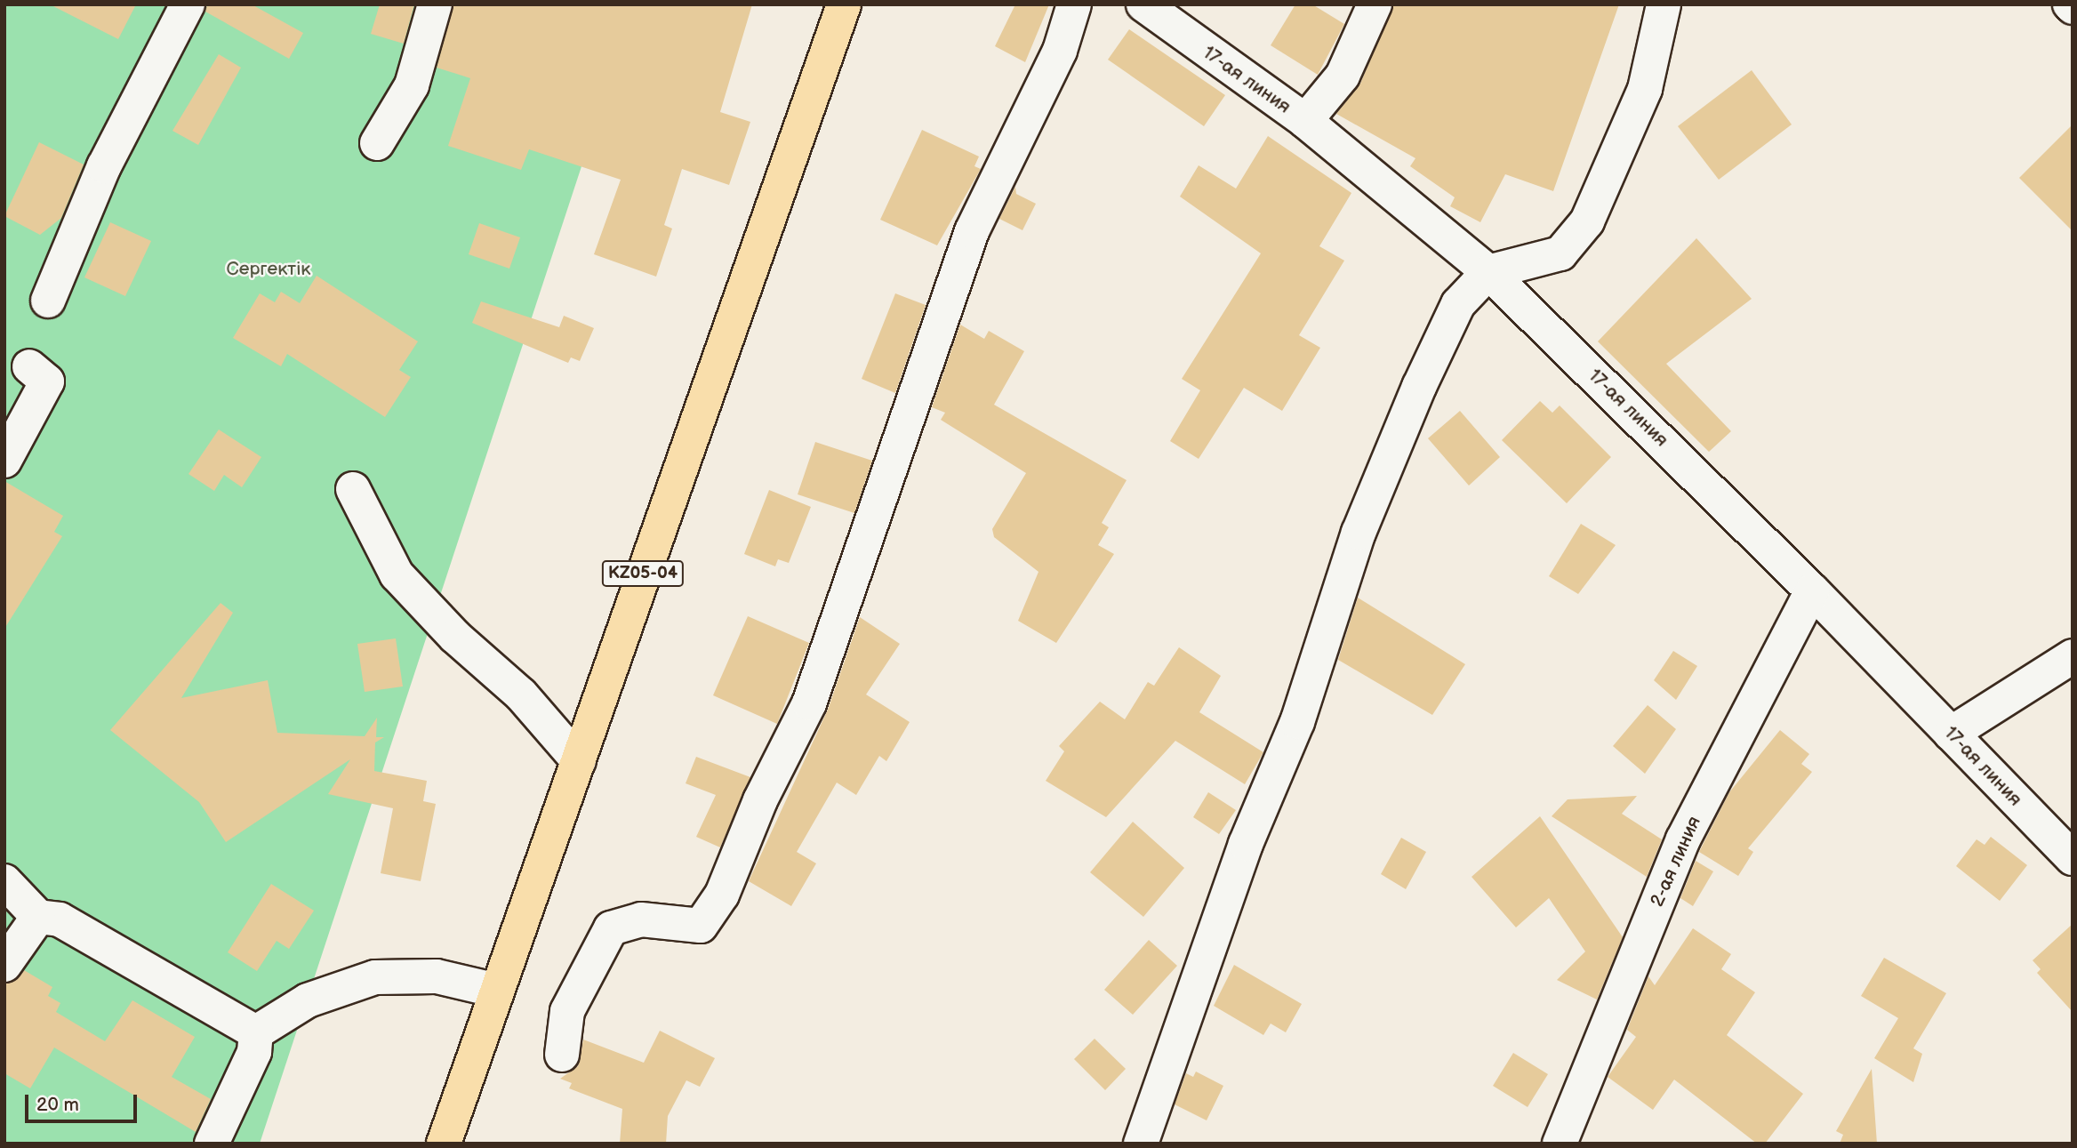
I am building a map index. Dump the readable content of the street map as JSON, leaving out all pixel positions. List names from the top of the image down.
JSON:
{
  "streets": {
    "main road": ["KZ05-04"],
    "street": ["17-ая линия", "2-ая линия"]
  },
  "crossings": [
    ["17-ая линия", "2-ая линия"]
  ],
  "parks": ["Сергектік"],
  "scale_bar": "20 m"
}
